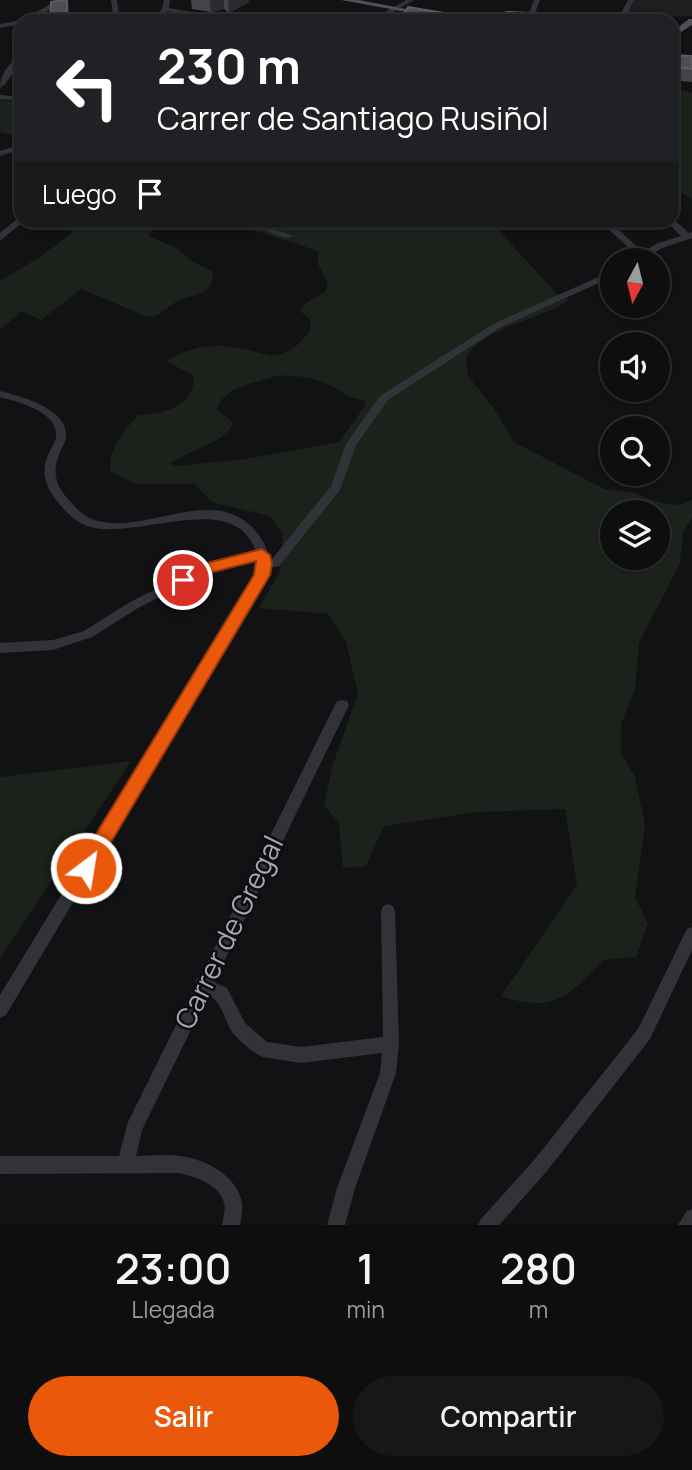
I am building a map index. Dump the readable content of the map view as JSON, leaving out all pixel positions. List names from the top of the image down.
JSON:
{
  "streets": {
    "street": ["Carrer de Gregal"]
  },
  "north": "bottom",
  "page": {
    "turn": ["230 m", "Carrer de Santiago Rusiñol"],
    "then": "Luego",
    "eta": [
      "23:00",
      "Llegada",
      "1",
      "min",
      "280",
      "m"
    ],
    "buttons": ["Salir", "Compartir"]
  }
}
